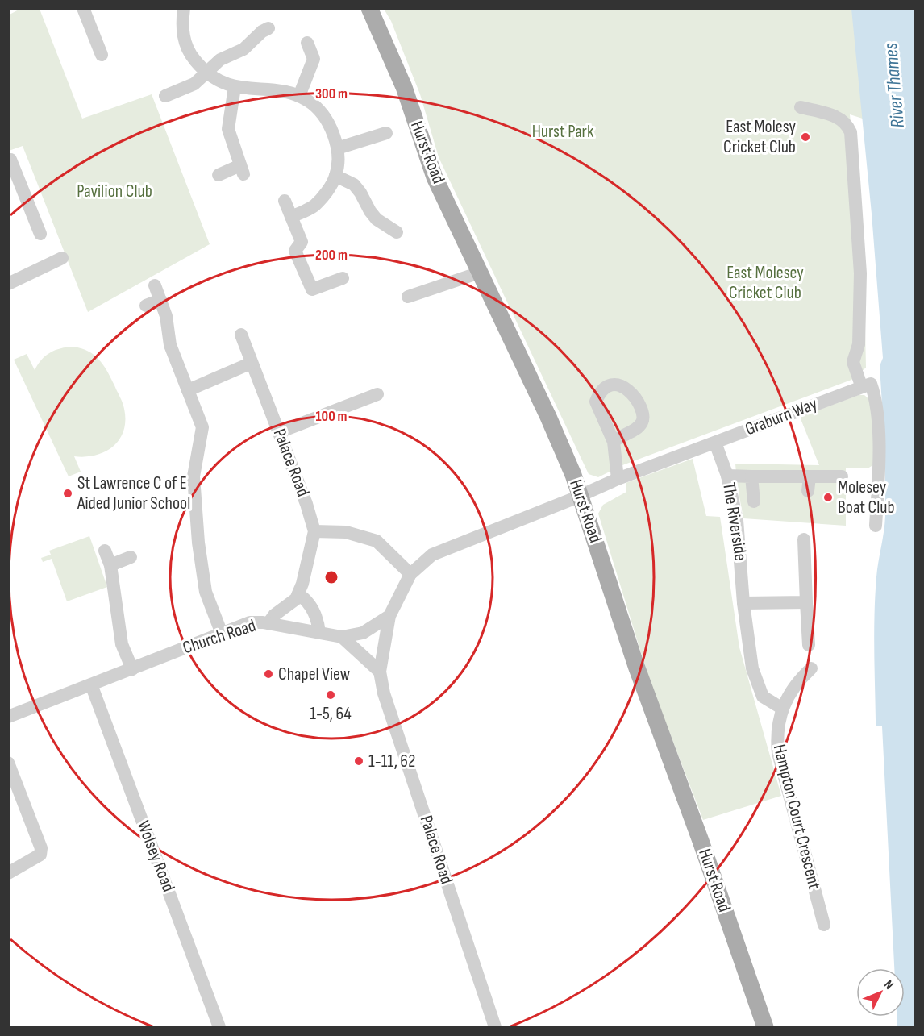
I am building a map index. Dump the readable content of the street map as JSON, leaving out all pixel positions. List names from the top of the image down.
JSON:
{
  "streets": {
    "main road": ["Hurst Road"],
    "street": [
      "Graburn Way",
      "Palace Road",
      "The Riverside",
      "Church Road",
      "Hampton Court Crescent",
      "Wolsey Road"
    ]
  },
  "crossings": [
    ["Graburn Way", "The Riverside"],
    ["Palace Road", "Church Road"],
    ["The Riverside", "Hampton Court Crescent"],
    ["Church Road", "Wolsey Road"]
  ],
  "water": ["River Thames"],
  "parks": ["Hurst Park", "Pavilion Club", "East Molesey Cricket Club"],
  "places": [
    "East Molesy Cricket Club",
    "St Lawrence C of E Aided Junior School",
    "Molesey Boat Club",
    "Chapel View",
    "1-5, 64",
    "1-11, 62"
  ],
  "north": "top right",
  "rings": ["300 m", "200 m", "100 m"]
}
